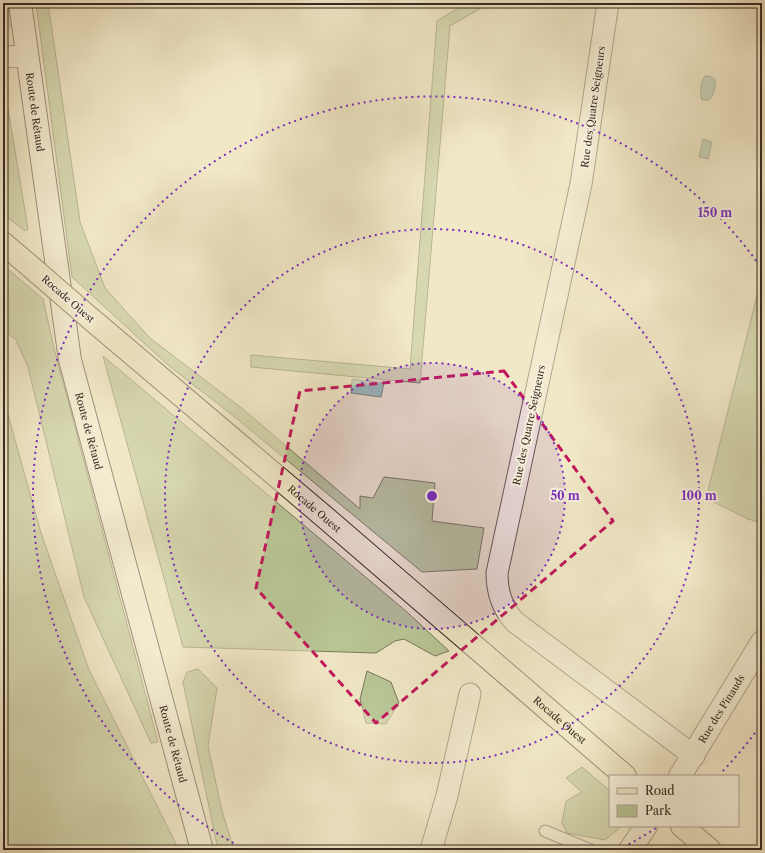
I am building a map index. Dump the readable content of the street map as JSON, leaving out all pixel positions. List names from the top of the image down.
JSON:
{
  "streets": {
    "main road": ["Route de Rétaud", "Rocade Ouest", "Rue des Pinauds"],
    "street": ["Rue des Quatre Seigneurs"]
  },
  "crossings": [
    ["Rue des Quatre Seigneurs", "Rue des Pinauds"]
  ],
  "legend": ["Road", "Park"],
  "rings": ["150 m", "50 m", "100 m"]
}
